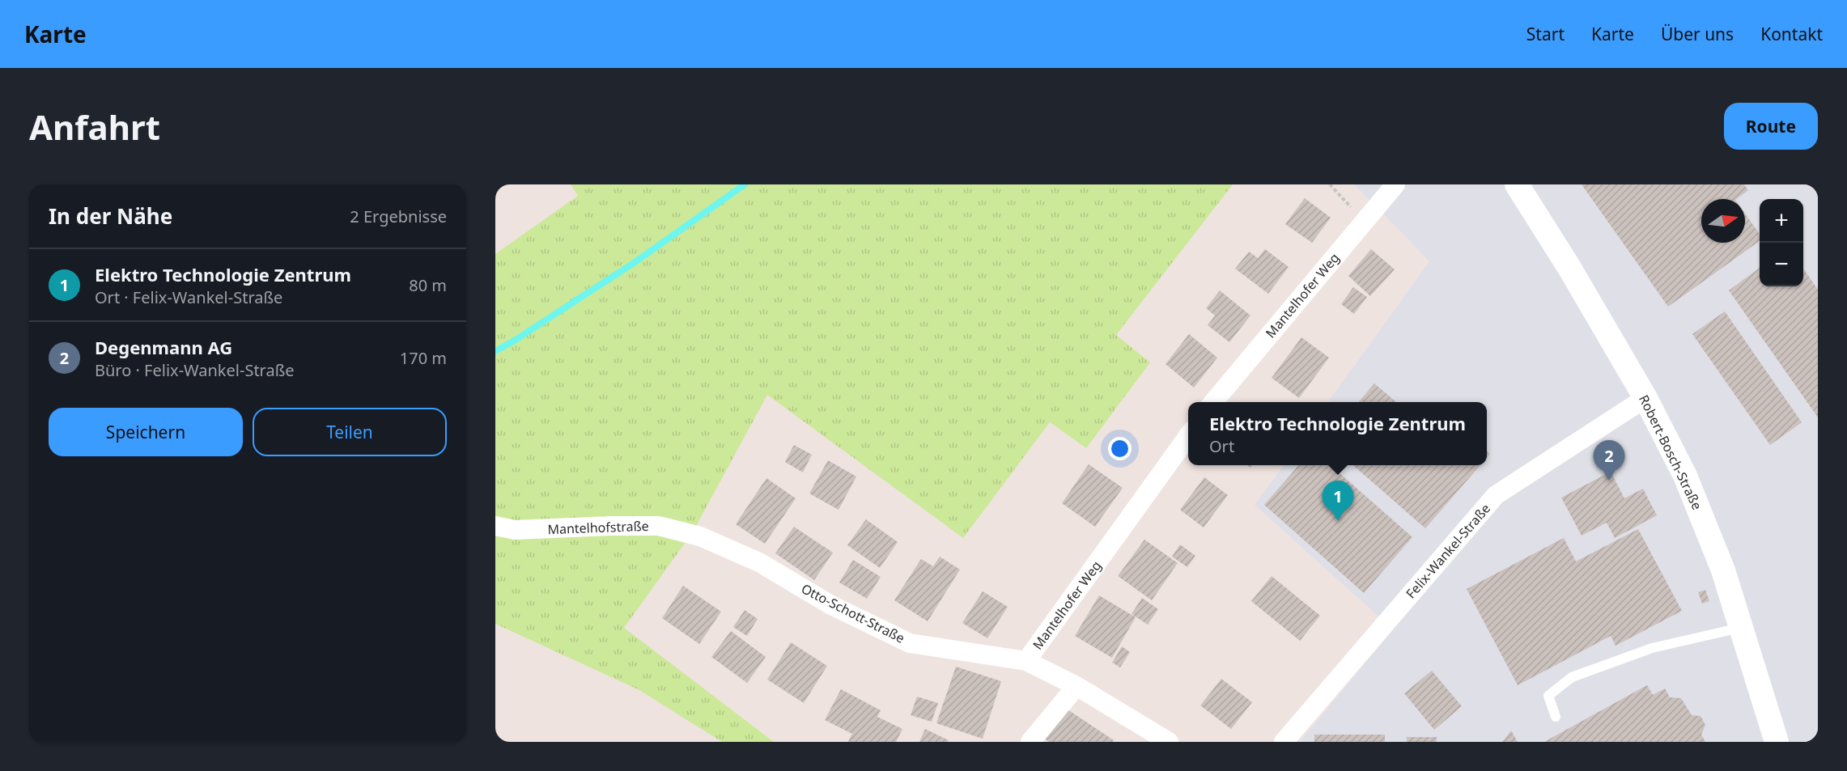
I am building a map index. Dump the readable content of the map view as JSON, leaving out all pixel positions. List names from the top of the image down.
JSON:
{
  "streets": {
    "street": [
      "Mantelhofer Weg",
      "Robert-Bosch-Straße",
      "Mantelhofstraße",
      "Felix-Wankel-Straße",
      "Otto-Schott-Straße"
    ]
  },
  "crossings": [
    ["Mantelhofer Weg", "Otto-Schott-Straße"],
    ["Robert-Bosch-Straße", "Felix-Wankel-Straße"],
    ["Mantelhofstraße", "Otto-Schott-Straße"]
  ],
  "north": "right",
  "page": {
    "header": "Karte",
    "nav": [
      "Start",
      "Karte",
      "Über uns",
      "Kontakt"
    ],
    "buttons": [
      "Route",
      ["Speichern", "Teilen"]
    ],
    "title": "Anfahrt",
    "heading": ["In der Nähe", "2 Ergebnisse"],
    "map_buttons": ["+", "−"],
    "list": [
      {
        "mark": "1",
        "name": "Elektro Technologie Zentrum",
        "note": "Ort · Felix-Wankel-Straße",
        "value": "80 m"
      },
      {
        "mark": "2",
        "name": "Degenmann AG",
        "note": "Büro · Felix-Wankel-Straße",
        "value": "170 m"
      }
    ],
    "popup": ["Elektro Technologie Zentrum", "Ort"],
    "pins": ["2", "1"]
  }
}
